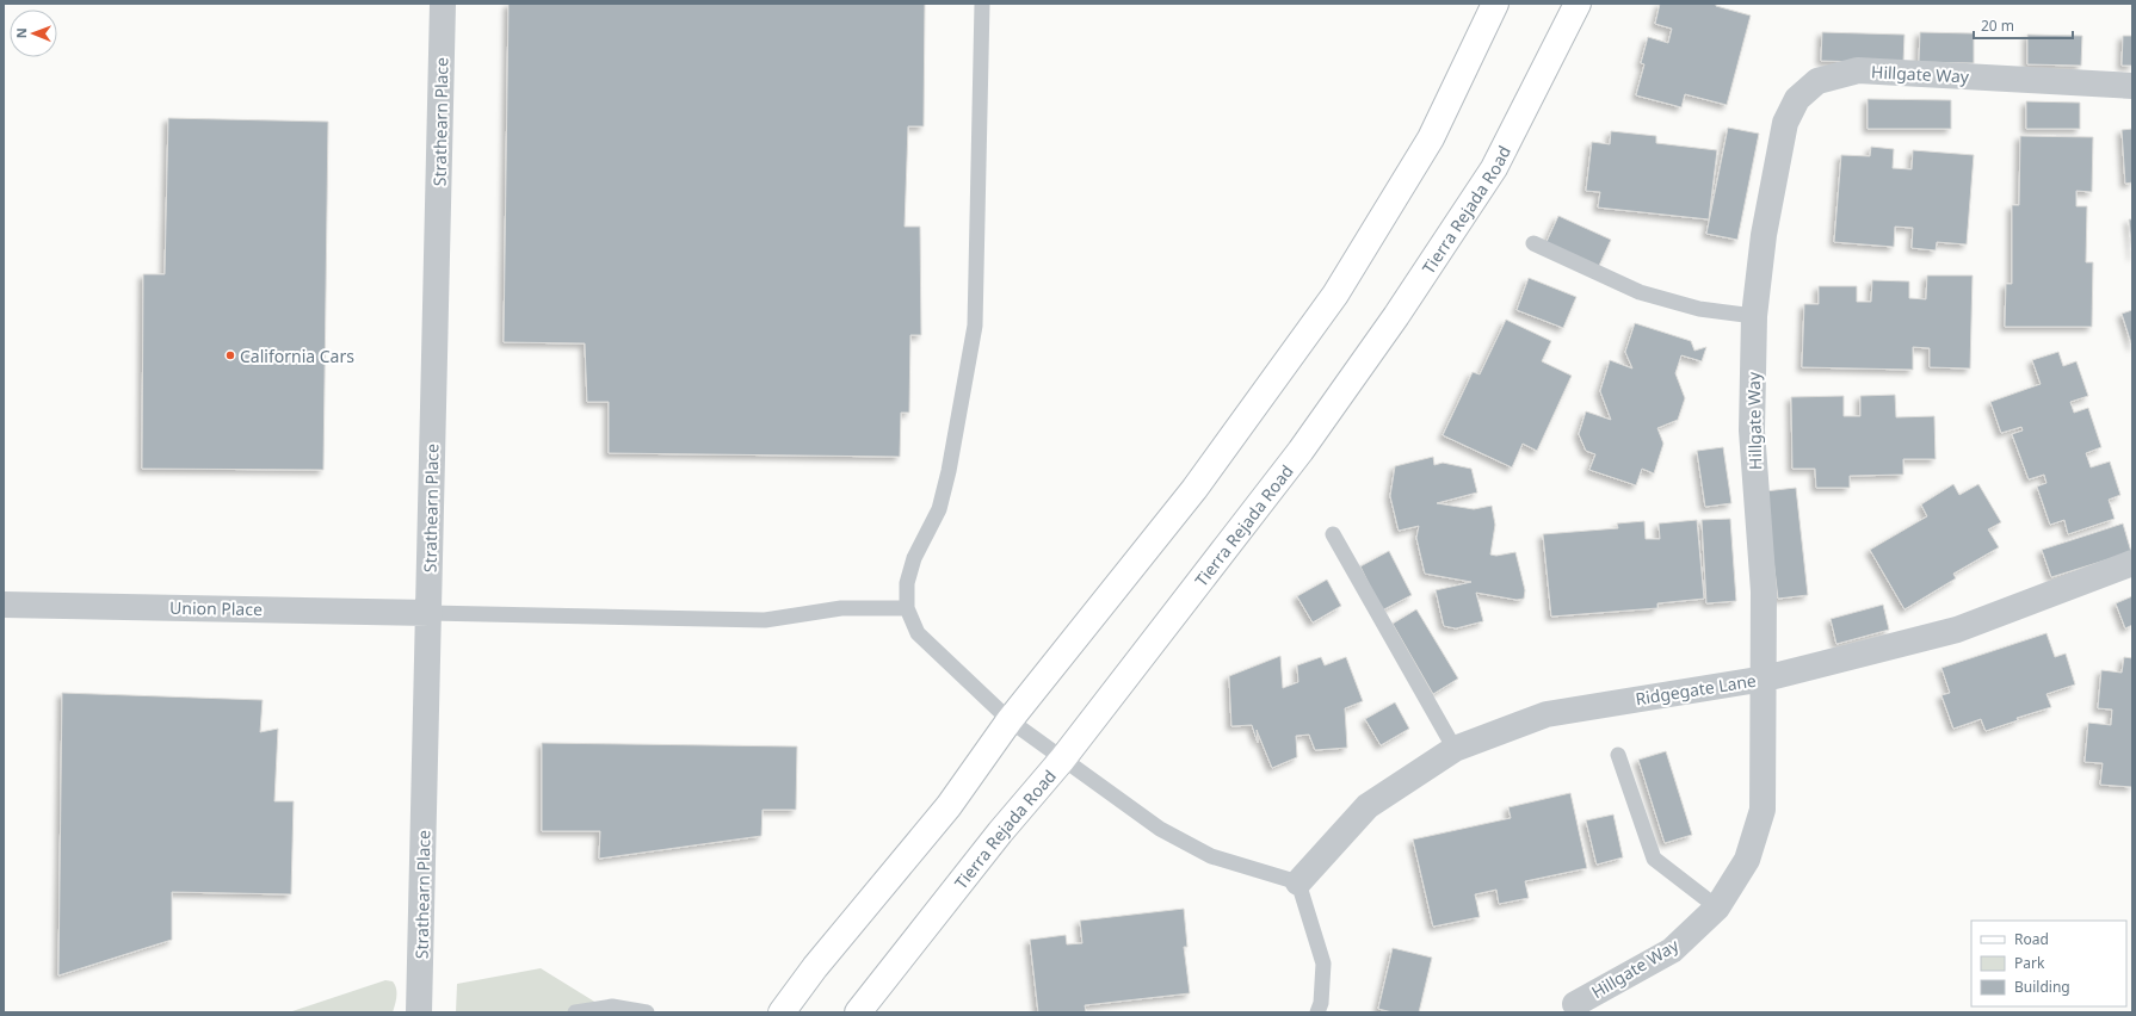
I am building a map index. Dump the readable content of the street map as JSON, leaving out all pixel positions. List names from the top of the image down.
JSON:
{
  "streets": {
    "main road": ["Tierra Rejada Road"],
    "street": [
      "Hillgate Way",
      "Strathearn Place",
      "Union Place",
      "Ridgegate Lane"
    ]
  },
  "crossings": [
    ["Hillgate Way", "Ridgegate Lane"],
    ["Strathearn Place", "Union Place"]
  ],
  "places": ["California Cars"],
  "legend": ["Road", "Park", "Building"],
  "scale_bar": "20 m",
  "north": "left"
}
